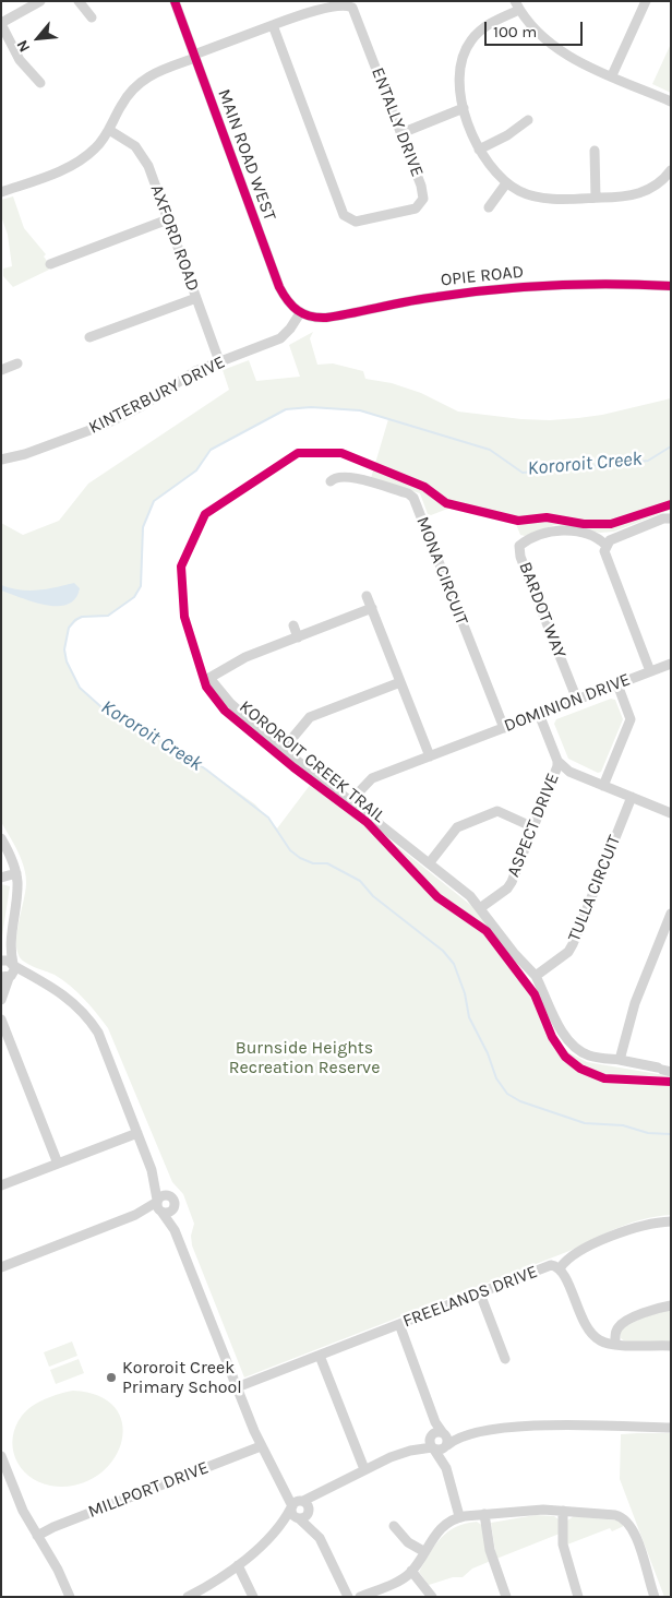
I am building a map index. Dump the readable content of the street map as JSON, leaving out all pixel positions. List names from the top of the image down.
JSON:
{
  "streets": {
    "street": [
      "ENTALLY DRIVE",
      "MAIN ROAD WEST",
      "AXFORD ROAD",
      "OPIE ROAD",
      "KINTERBURY DRIVE",
      "MONA CIRCUIT",
      "BARDOT WAY",
      "DOMINION DRIVE",
      "ASPECT DRIVE",
      "TULLA CIRCUIT",
      "FREELANDS DRIVE",
      "MILLPORT DRIVE"
    ],
    "cycle path": ["KOROROIT CREEK TRAIL"]
  },
  "crossings": [
    ["ENTALLY DRIVE", "MAIN ROAD WEST"],
    ["ENTALLY DRIVE", "AXFORD ROAD"],
    ["MAIN ROAD WEST", "OPIE ROAD"],
    ["MAIN ROAD WEST", "KINTERBURY DRIVE"],
    ["AXFORD ROAD", "KINTERBURY DRIVE"],
    ["OPIE ROAD", "KINTERBURY DRIVE"],
    ["MONA CIRCUIT", "DOMINION DRIVE"],
    ["BARDOT WAY", "DOMINION DRIVE"]
  ],
  "water": ["Kororoit Creek"],
  "parks": ["Burnside Heights Recreation Reserve"],
  "places": ["Kororoit Creek Primary School"],
  "scale_bar": "100 m",
  "north": "bottom left"
}
